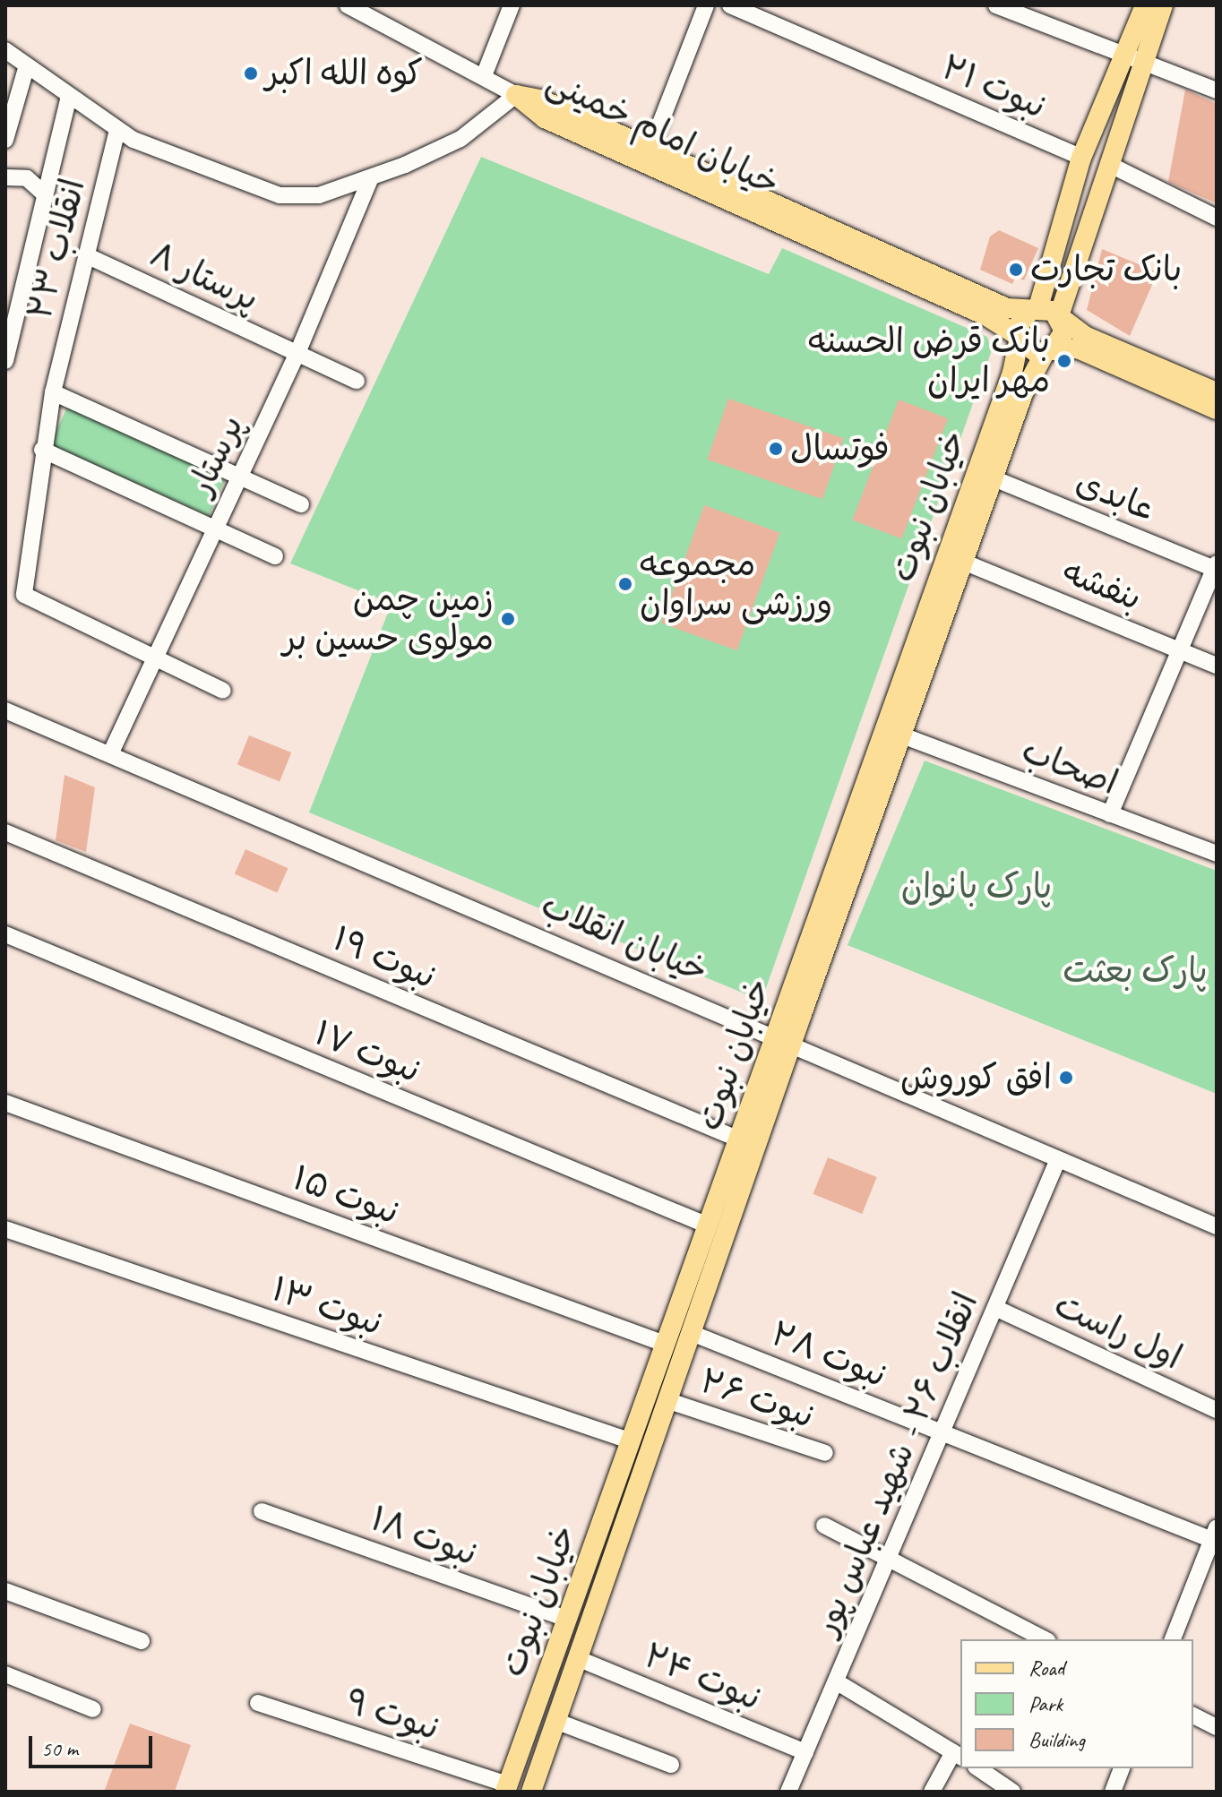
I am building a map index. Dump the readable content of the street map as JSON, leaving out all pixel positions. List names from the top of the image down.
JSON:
{
  "streets": {
    "main road": ["خیابان امام خمینی", "خیابان نبوت"],
    "street": [
      "نبوت ۲۱",
      "انقلاب ۲۳",
      "پرستار ۸",
      "پرستار",
      "عابدی",
      "بنفشه",
      "اصحاب",
      "خیابان انقلاب",
      "نبوت ۱۹",
      "نبوت ۱۷",
      "نبوت ۱۵",
      "نبوت ۱۳",
      "اول راست",
      "نبوت ۲۸",
      "نبوت ۲۶",
      "انقلاب ۲۶ - شهید عباس پور",
      "نبوت ۱۸",
      "نبوت ۲۴",
      "نبوت ۹"
    ]
  },
  "crossings": [
    ["خیابان امام خمینی", "خیابان نبوت"],
    ["انقلاب ۲۳", "پرستار ۸"],
    ["انقلاب ۲۳", "پرستار"],
    ["پرستار ۸", "پرستار"],
    ["پرستار", "خیابان انقلاب"],
    ["عابدی", "خیابان نبوت"],
    ["خیابان نبوت", "بنفشه"],
    ["خیابان نبوت", "اصحاب"],
    ["خیابان نبوت", "خیابان انقلاب"],
    ["خیابان نبوت", "نبوت ۱۹"],
    ["خیابان نبوت", "نبوت ۱۷"],
    ["خیابان نبوت", "نبوت ۱۵"],
    ["خیابان نبوت", "نبوت ۱۳"],
    ["خیابان نبوت", "نبوت ۲۸"],
    ["خیابان نبوت", "نبوت ۲۶"],
    ["خیابان نبوت", "نبوت ۱۸"],
    ["خیابان نبوت", "نبوت ۲۴"],
    ["خیابان نبوت", "نبوت ۹"],
    ["خیابان انقلاب", "انقلاب ۲۶ - شهید عباس پور"],
    ["اول راست", "انقلاب ۲۶ - شهید عباس پور"],
    ["نبوت ۲۸", "انقلاب ۲۶ - شهید عباس پور"],
    ["انقلاب ۲۶ - شهید عباس پور", "نبوت ۲۴"]
  ],
  "parks": ["پارک بانوان", "پارک بعثت"],
  "places": [
    "کوه الله اکبر",
    "بانک تجارت",
    "بانک قرض الحسنه مهر ایران",
    "فوتسال",
    "مجموعه ورزشی سراوان",
    "زمین چمن مولوی حسین بر",
    "افق کوروش"
  ],
  "legend": ["Road", "Park", "Building"],
  "scale_bar": "50 m"
}
